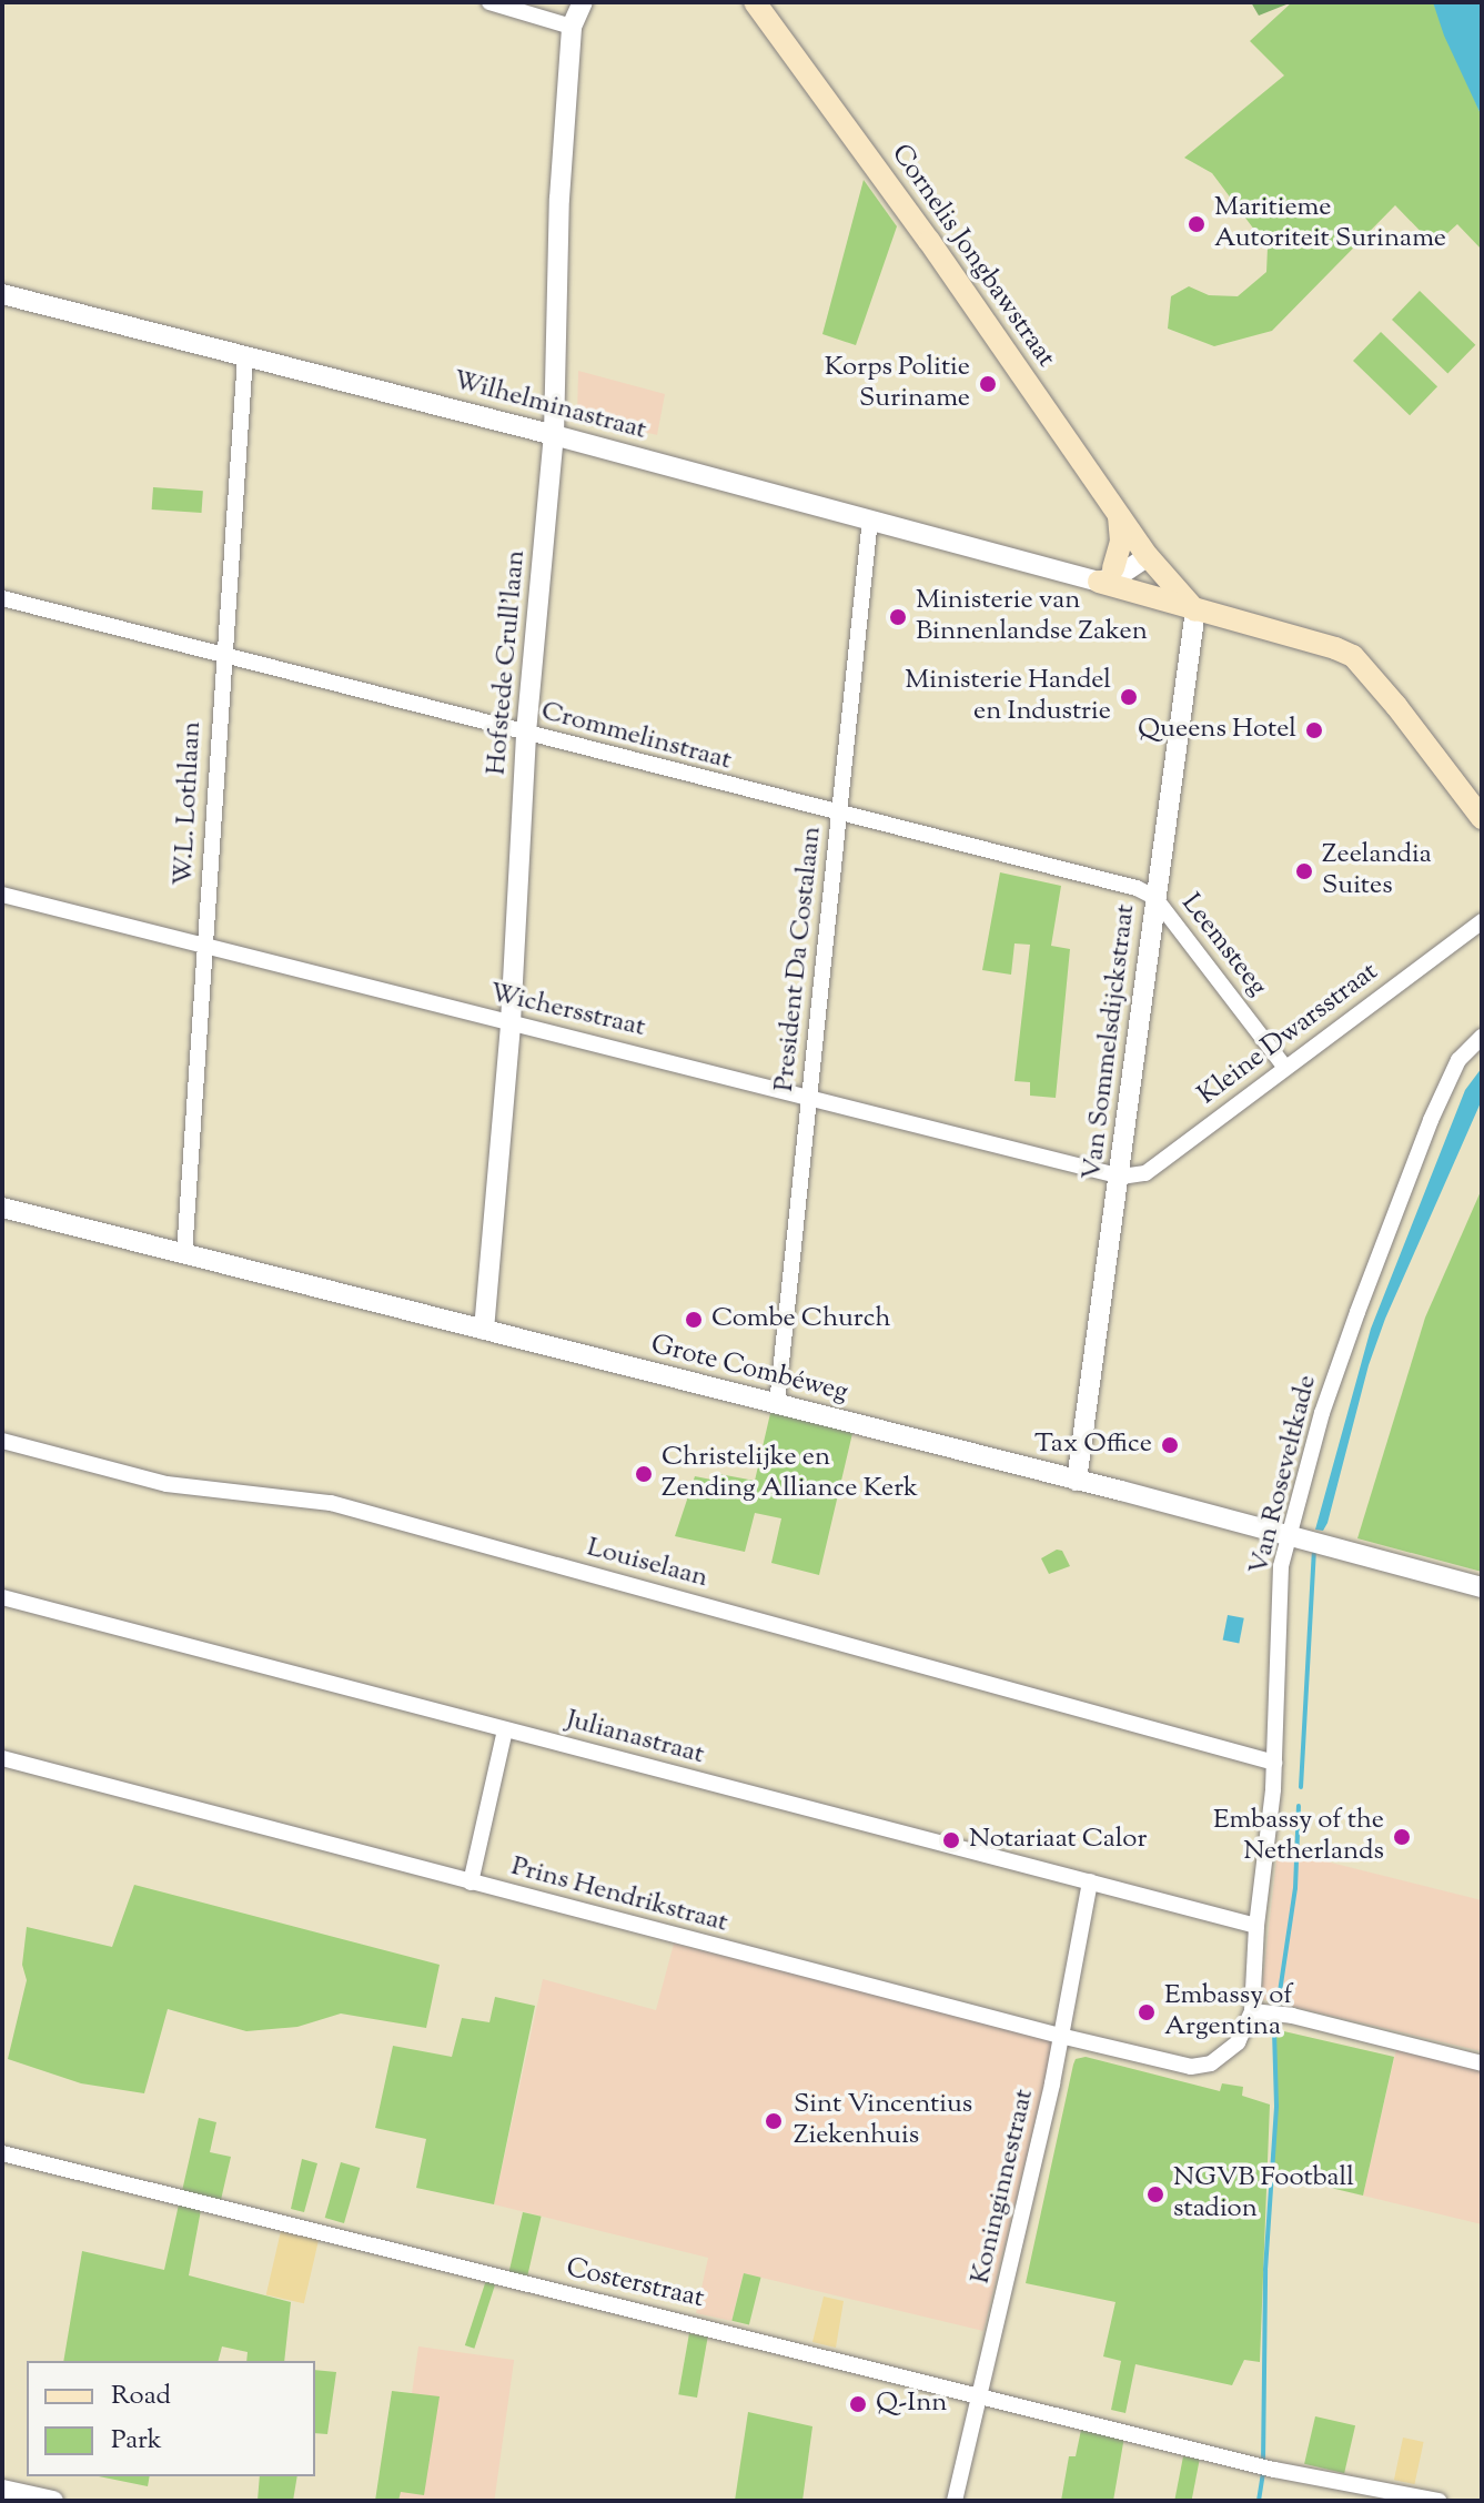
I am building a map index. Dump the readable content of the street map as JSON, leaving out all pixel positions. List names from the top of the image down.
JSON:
{
  "streets": {
    "main road": ["Cornelis Jongbawstraat"],
    "street": [
      "Wilhelminastraat",
      "Hofstede Crull'laan",
      "Crommelinstraat",
      "W.L. Lothlaan",
      "Leemsteeg",
      "President Da Costalaan",
      "Wichersstraat",
      "Kleine Dwarsstraat",
      "Van Sommelsdijckstraat",
      "Grote Combéweg",
      "Van Roseveltkade",
      "Louiselaan",
      "Julianastraat",
      "Prins Hendrikstraat",
      "Koninginnestraat",
      "Costerstraat"
    ]
  },
  "crossings": [
    ["Cornelis Jongbawstraat", "Van Sommelsdijckstraat"],
    ["Wilhelminastraat", "Hofstede Crull'laan"],
    ["Wilhelminastraat", "W.L. Lothlaan"],
    ["Wilhelminastraat", "President Da Costalaan"],
    ["Hofstede Crull'laan", "Crommelinstraat"],
    ["Hofstede Crull'laan", "Wichersstraat"],
    ["Hofstede Crull'laan", "Grote Combéweg"],
    ["Crommelinstraat", "W.L. Lothlaan"],
    ["Crommelinstraat", "Leemsteeg"],
    ["Crommelinstraat", "President Da Costalaan"],
    ["Crommelinstraat", "Van Sommelsdijckstraat"],
    ["W.L. Lothlaan", "Wichersstraat"],
    ["W.L. Lothlaan", "Grote Combéweg"],
    ["Leemsteeg", "Kleine Dwarsstraat"],
    ["Leemsteeg", "Van Sommelsdijckstraat"],
    ["President Da Costalaan", "Wichersstraat"],
    ["President Da Costalaan", "Grote Combéweg"],
    ["Wichersstraat", "Kleine Dwarsstraat"],
    ["Wichersstraat", "Van Sommelsdijckstraat"],
    ["Kleine Dwarsstraat", "Van Sommelsdijckstraat"],
    ["Van Sommelsdijckstraat", "Grote Combéweg"],
    ["Grote Combéweg", "Van Roseveltkade"],
    ["Van Roseveltkade", "Louiselaan"],
    ["Van Roseveltkade", "Julianastraat"],
    ["Van Roseveltkade", "Prins Hendrikstraat"],
    ["Julianastraat", "Koninginnestraat"],
    ["Prins Hendrikstraat", "Koninginnestraat"],
    ["Koninginnestraat", "Costerstraat"]
  ],
  "places": [
    "Maritieme Autoriteit Suriname",
    "Korps Politie Suriname",
    "Ministerie van Binnenlandse Zaken",
    "Ministerie Handel en Industrie",
    "Queens Hotel",
    "Zeelandia Suites",
    "Combe Church",
    "Tax Office",
    "Christelijke en Zending Alliance Kerk",
    "Embassy of the Netherlands",
    "Notariaat Calor",
    "Embassy of Argentina",
    "Sint Vincentius Ziekenhuis",
    "NGVB Football stadion",
    "Q-Inn"
  ],
  "legend": ["Road", "Park"]
}
